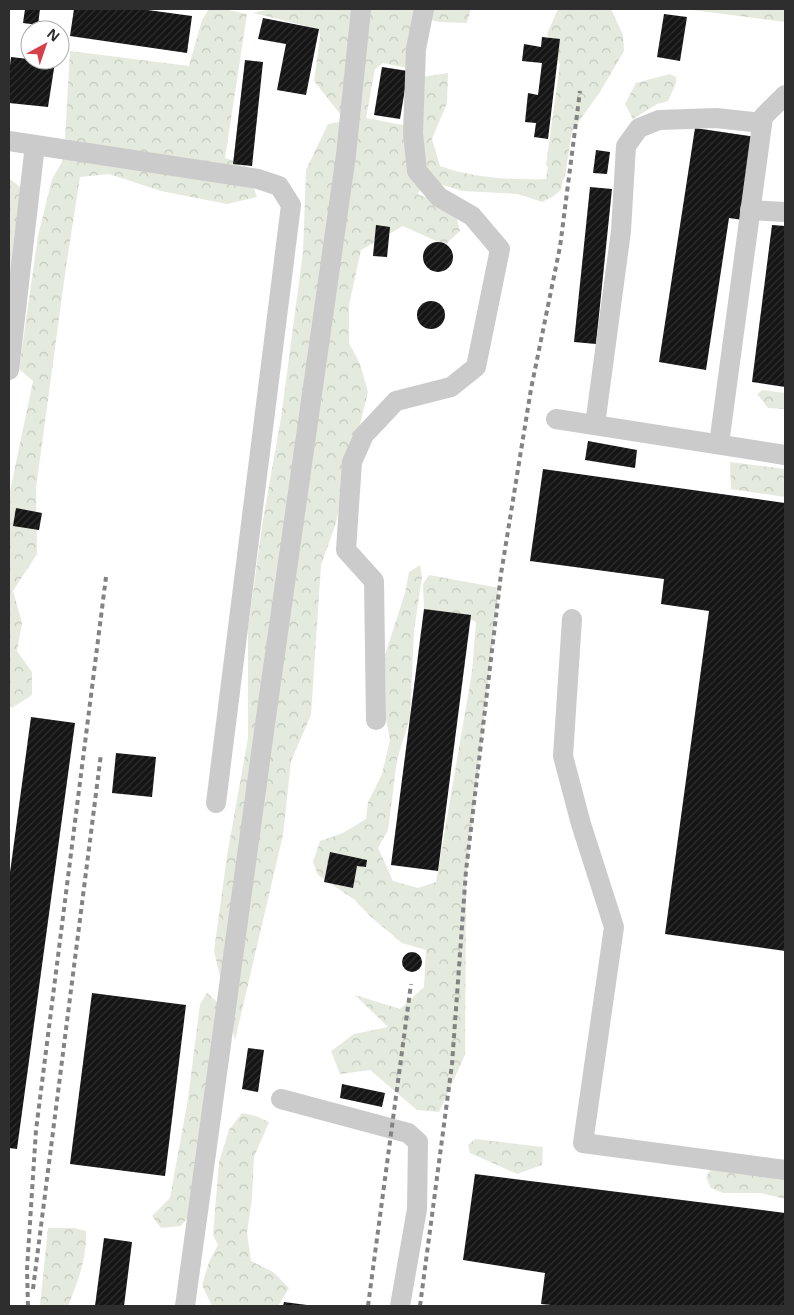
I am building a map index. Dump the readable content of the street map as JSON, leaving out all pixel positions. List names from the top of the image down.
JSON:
{
  "north": "top right"
}
